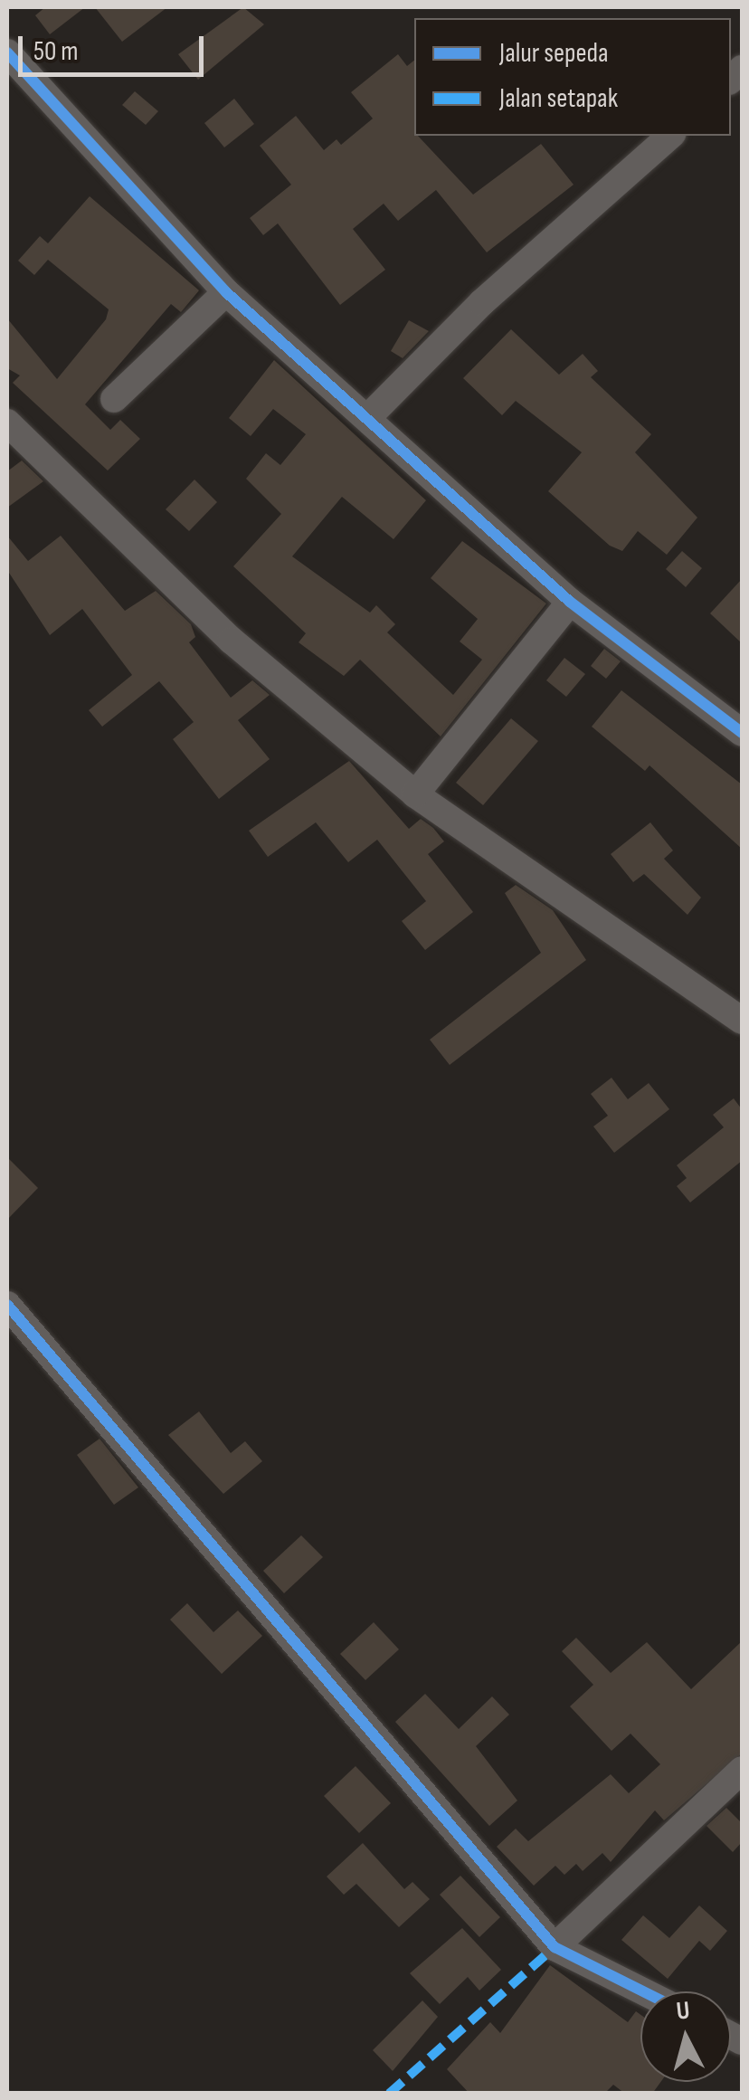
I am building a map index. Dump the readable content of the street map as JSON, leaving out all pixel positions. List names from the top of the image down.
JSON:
{
  "legend": ["Jalur sepeda", "Jalan setapak"],
  "scale_bar": "50 m",
  "north": "top"
}
